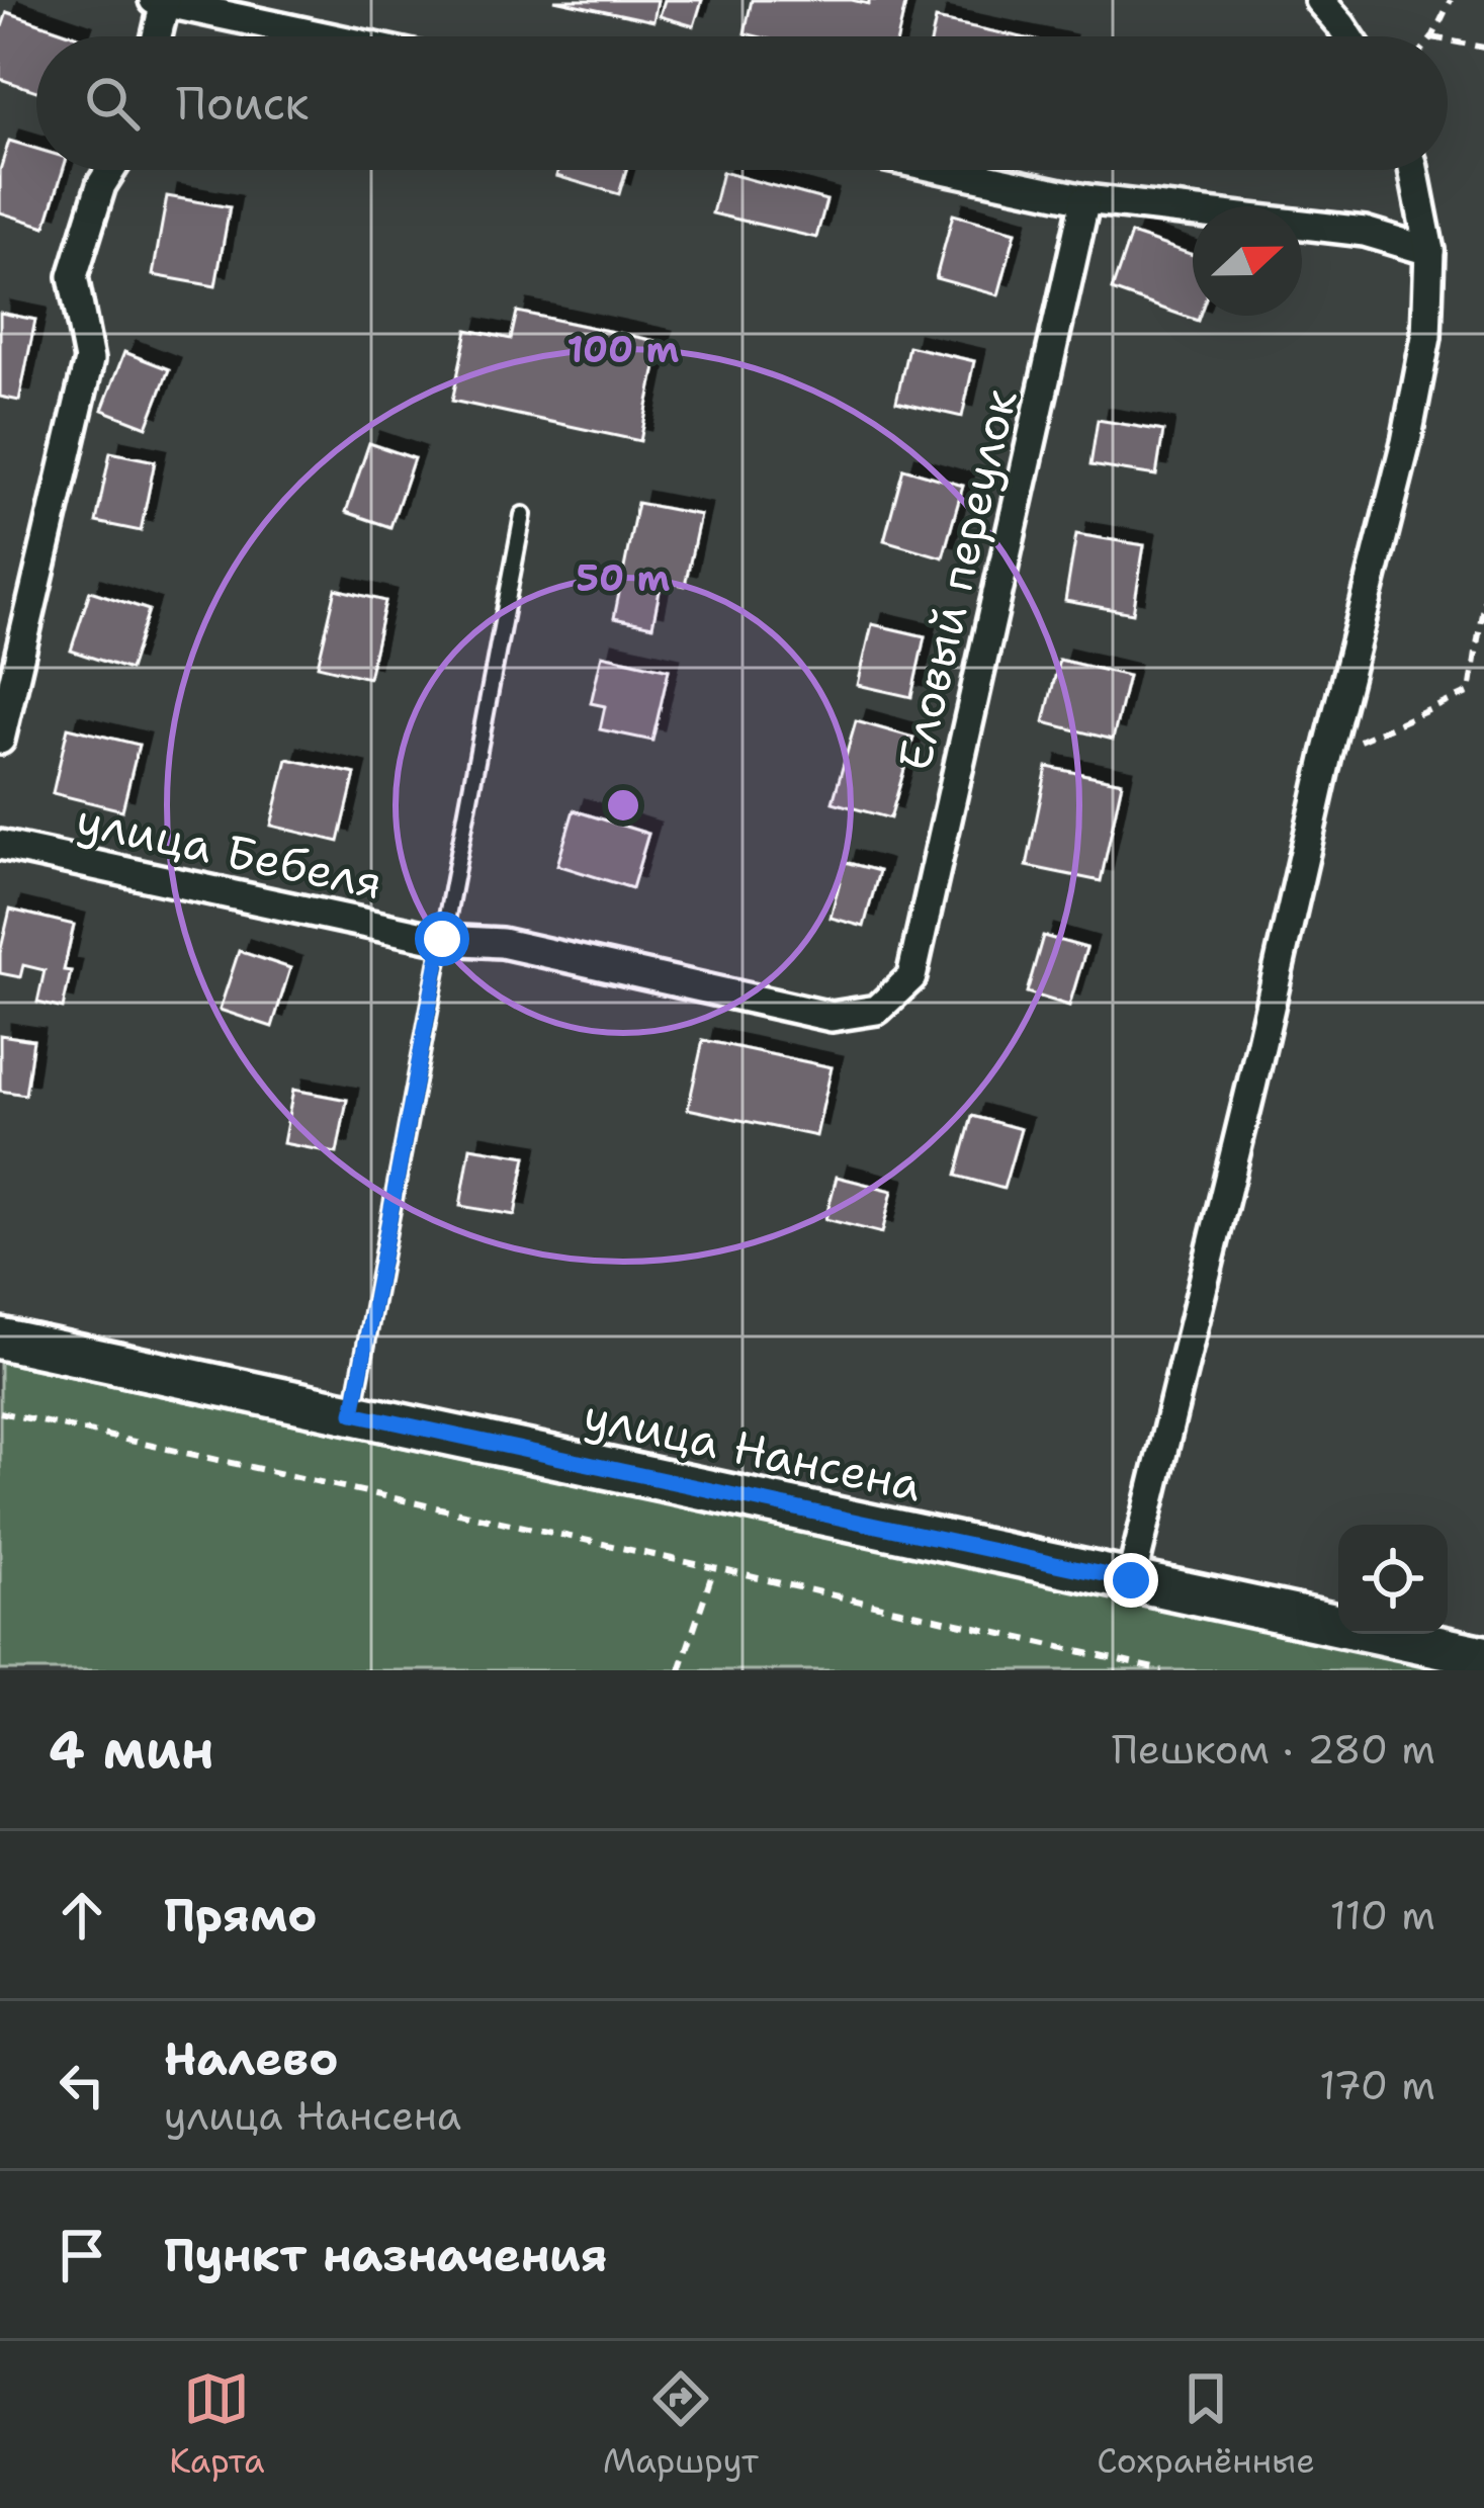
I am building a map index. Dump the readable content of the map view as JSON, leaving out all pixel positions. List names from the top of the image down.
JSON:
{
  "streets": {
    "main road": ["улица Нансена"],
    "street": ["Еловый переулок", "улица Бебеля"]
  },
  "crossings": [
    ["Еловый переулок", "улица Бебеля"]
  ],
  "north": "right",
  "page": {
    "search": "Поиск",
    "heading": ["4 мин", "Пешком · 280 m"],
    "list": [
      ["Прямо", "110 m"],
      ["Налево", "улица Нансена", "170 m"],
      "Пункт назначения"
    ],
    "nav": ["Карта", "Маршрут", "Сохранённые"]
  },
  "rings": ["100 m", "50 m"]
}
